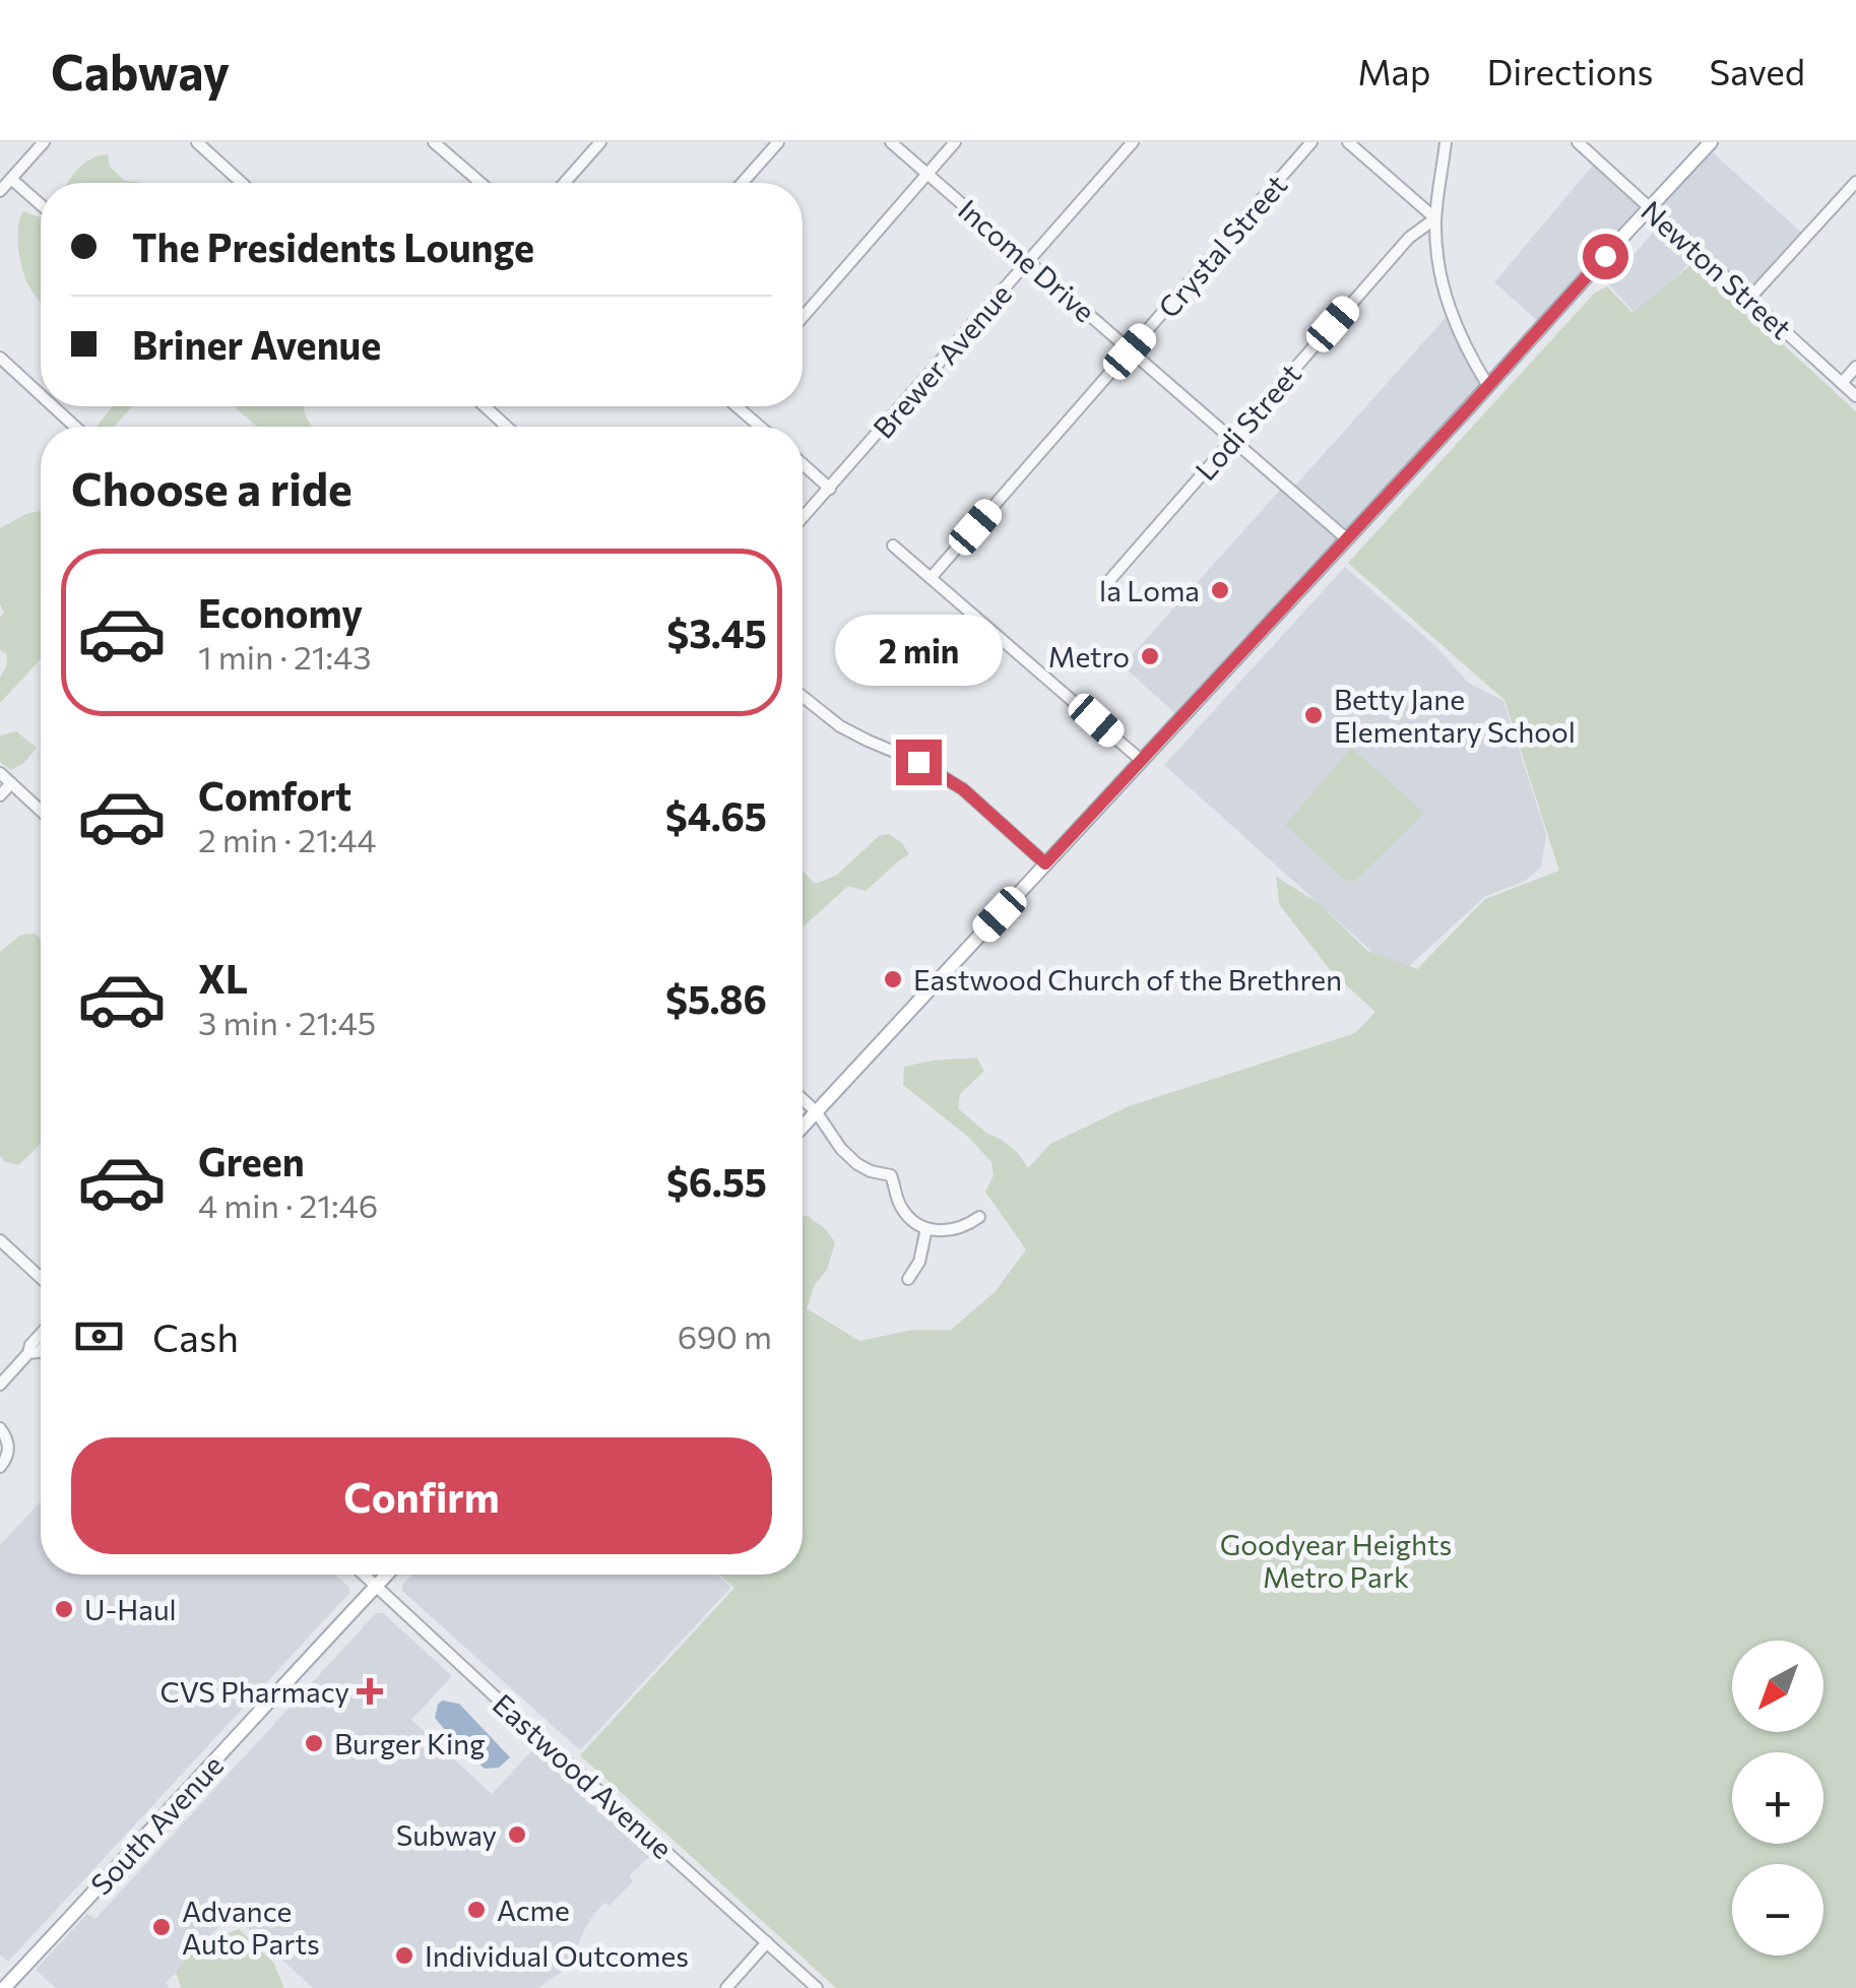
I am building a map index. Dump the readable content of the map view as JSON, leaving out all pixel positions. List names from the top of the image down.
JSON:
{
  "streets": {
    "main road": ["South Avenue"],
    "street": [
      "Crystal Street",
      "Income Drive",
      "Newton Street",
      "Brewer Avenue",
      "Lodi Street",
      "Eastwood Avenue"
    ]
  },
  "crossings": [
    ["Crystal Street", "Income Drive"],
    ["Income Drive", "Brewer Avenue"],
    ["Income Drive", "Lodi Street"],
    ["Eastwood Avenue", "South Avenue"]
  ],
  "parks": ["Goodyear Heights Metro Park"],
  "places": {
    "other": [
      "la Loma",
      "Metro",
      "Betty Jane Elementary School",
      "Eastwood Church of the Brethren",
      "U-Haul",
      "Burger King",
      "Subway",
      "Acme",
      "Advance Auto Parts",
      "Individual Outcomes"
    ],
    "health": ["CVS Pharmacy"]
  },
  "north": "bottom left",
  "page": {
    "header": "Cabway",
    "nav": ["Map", "Directions", "Saved"],
    "banner": ["The Presidents Lounge", "Briner Avenue"],
    "heading": "Choose a ride",
    "list": [
      {
        "name": "Economy",
        "note": "1 min · 21:43",
        "value": "$3.45"
      },
      {
        "name": "Comfort",
        "note": "2 min · 21:44",
        "value": "$4.65"
      },
      {
        "name": "XL",
        "note": "3 min · 21:45",
        "value": "$5.86"
      },
      {
        "name": "Green",
        "note": "4 min · 21:46",
        "value": "$6.55"
      }
    ],
    "bubble": "2 min",
    "pay": ["Cash", "690 m"],
    "buttons": "Confirm",
    "map_buttons": ["+", "−"]
  }
}
